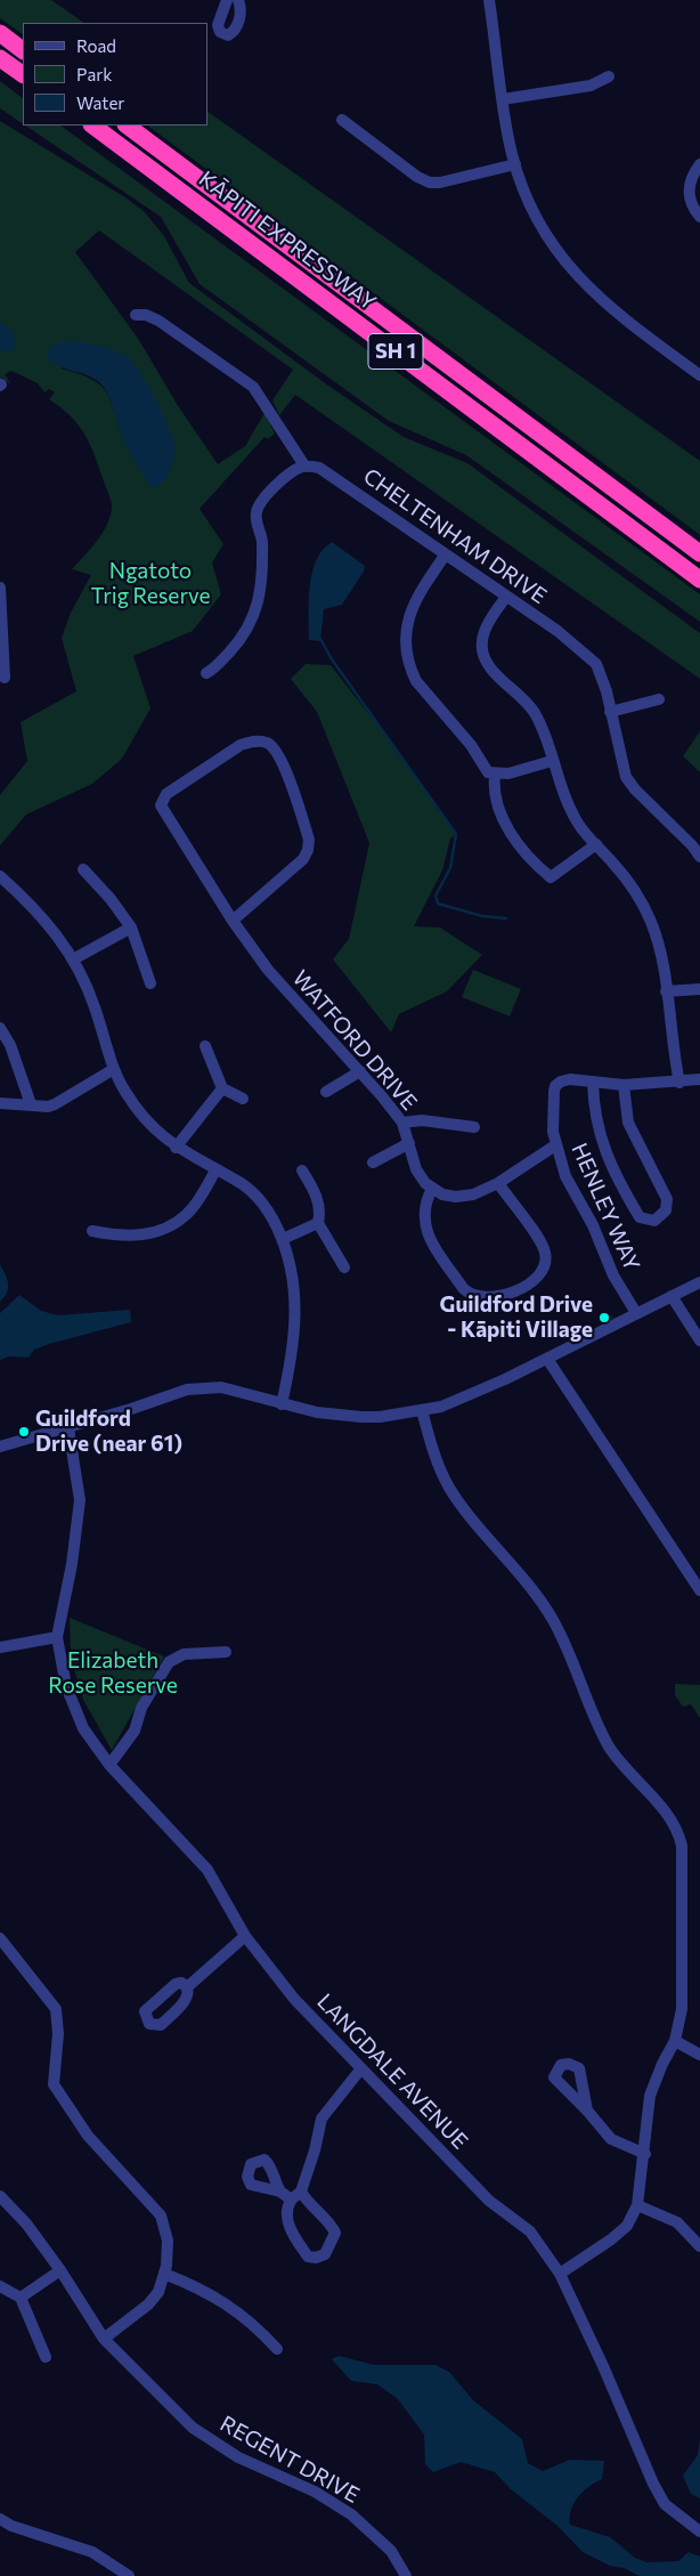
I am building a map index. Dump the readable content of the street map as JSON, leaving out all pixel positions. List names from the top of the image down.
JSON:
{
  "streets": {
    "highway": ["KĀPITI EXPRESSWAY", "SH 1"],
    "street": [
      "CHELTENHAM DRIVE",
      "WATFORD DRIVE",
      "HENLEY WAY",
      "LANGDALE AVENUE",
      "REGENT DRIVE"
    ]
  },
  "parks": ["Ngatoto Trig Reserve", "Elizabeth Rose Reserve"],
  "places": ["Guildford Drive - Kāpiti Village", "Guildford Drive (near 61)"],
  "legend": ["Road", "Park", "Water"]
}
